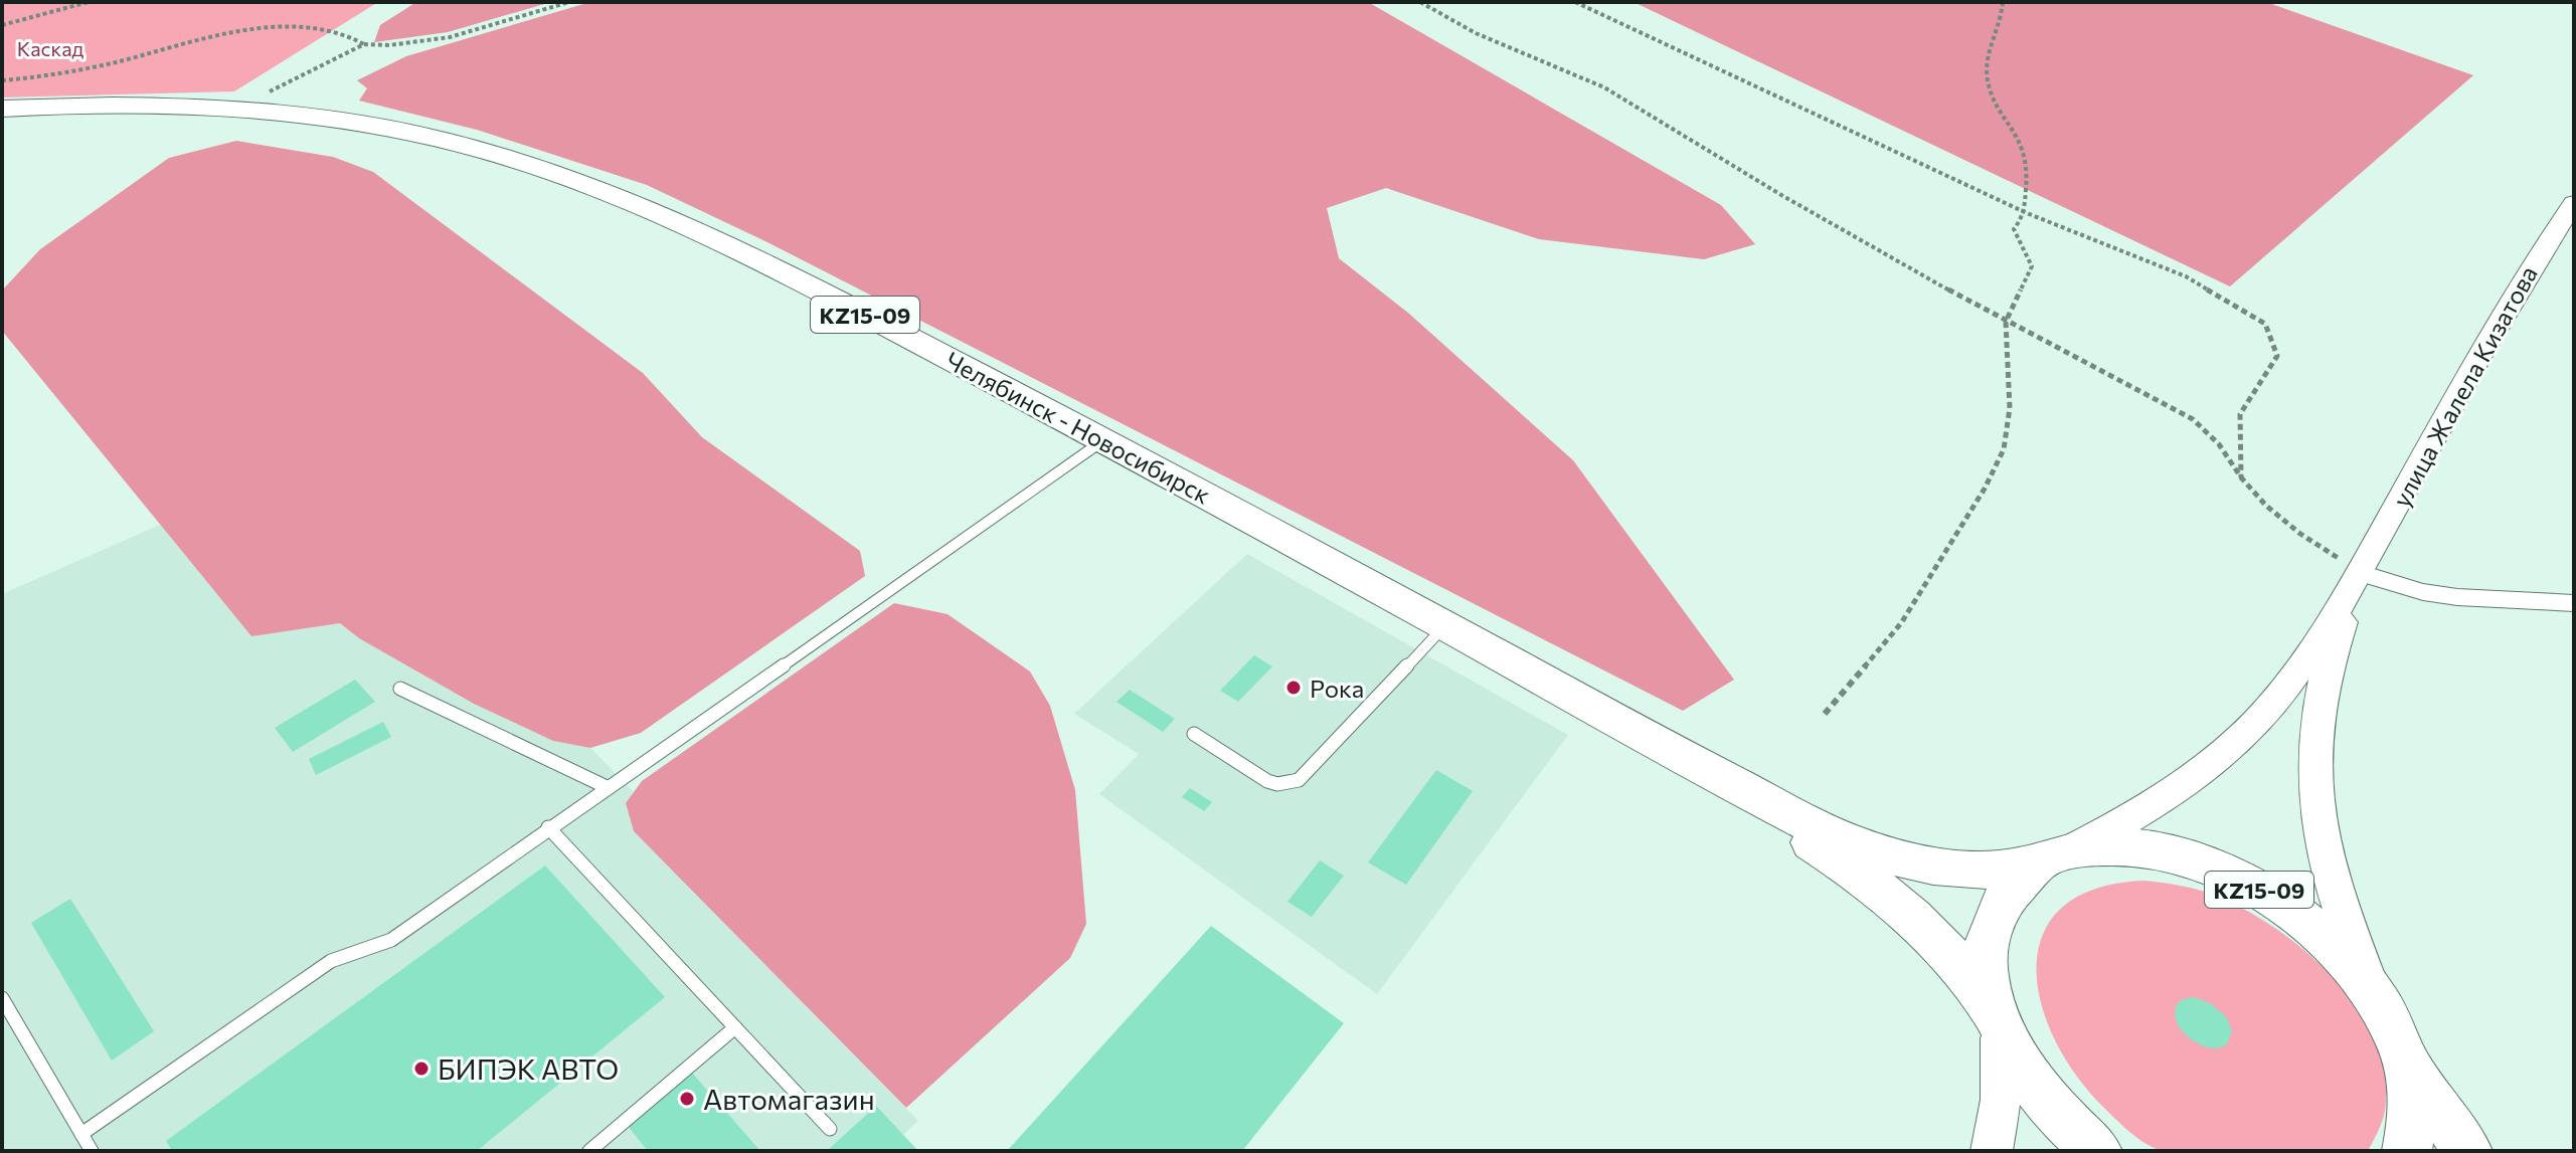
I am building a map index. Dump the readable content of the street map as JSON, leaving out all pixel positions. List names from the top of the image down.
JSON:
{
  "streets": {
    "highway": ["KZ15-09", "Челябинск - Новосибирск"],
    "main road": ["улица Жалела Кизатова"]
  },
  "parks": ["Каскад"],
  "places": ["Рока", "БИПЭК АВТО", "Автомагазин"]
}
